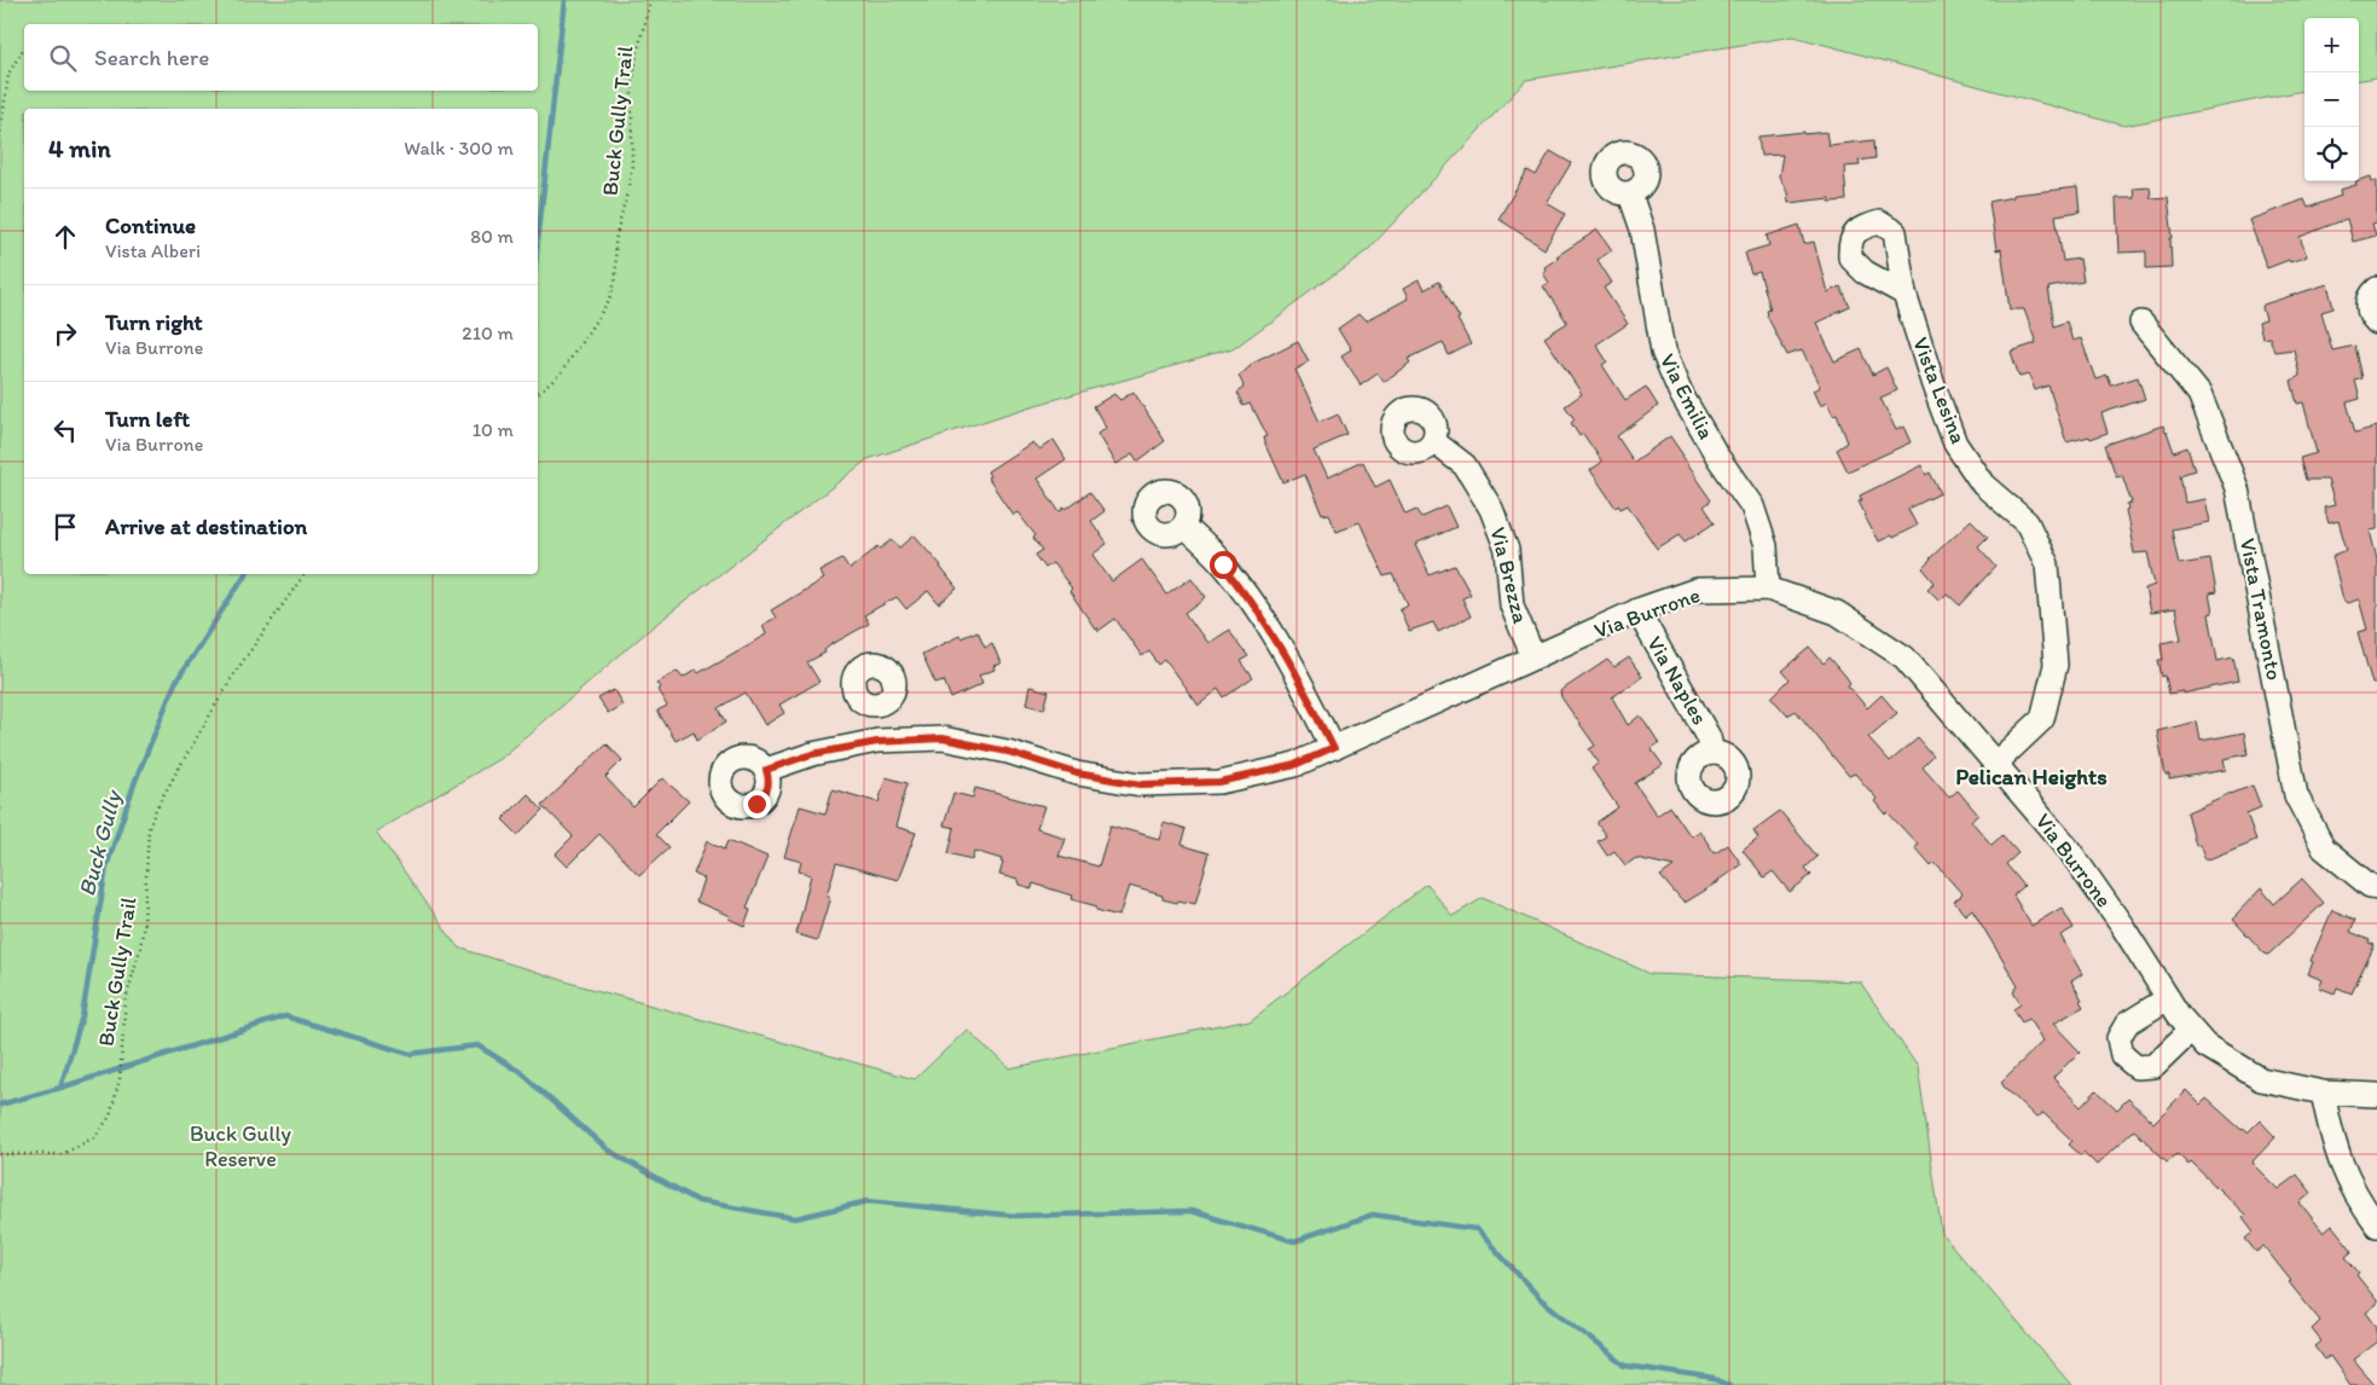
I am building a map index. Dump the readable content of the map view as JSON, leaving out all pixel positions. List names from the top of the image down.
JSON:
{
  "streets": {
    "street": [
      "Vista Lesina",
      "Via Emilia",
      "Via Brezza",
      "Vista Tramonto",
      "Via Burrone",
      "Via Naples"
    ],
    "path": ["Buck Gully Trail"]
  },
  "crossings": [
    ["Vista Lesina", "Via Burrone"],
    ["Via Emilia", "Via Burrone"],
    ["Via Brezza", "Via Burrone"],
    ["Via Burrone", "Via Naples"]
  ],
  "districts": ["Pelican Heights"],
  "water": ["Buck Gully"],
  "parks": ["Buck Gully Reserve"],
  "page": {
    "map_buttons": ["+", "−"],
    "search": "Search here",
    "heading": ["4 min", "Walk · 300 m"],
    "list": [
      ["Continue", "Vista Alberi", "80 m"],
      ["Turn right", "Via Burrone", "210 m"],
      ["Turn left", "Via Burrone", "10 m"],
      "Arrive at destination"
    ]
  }
}
